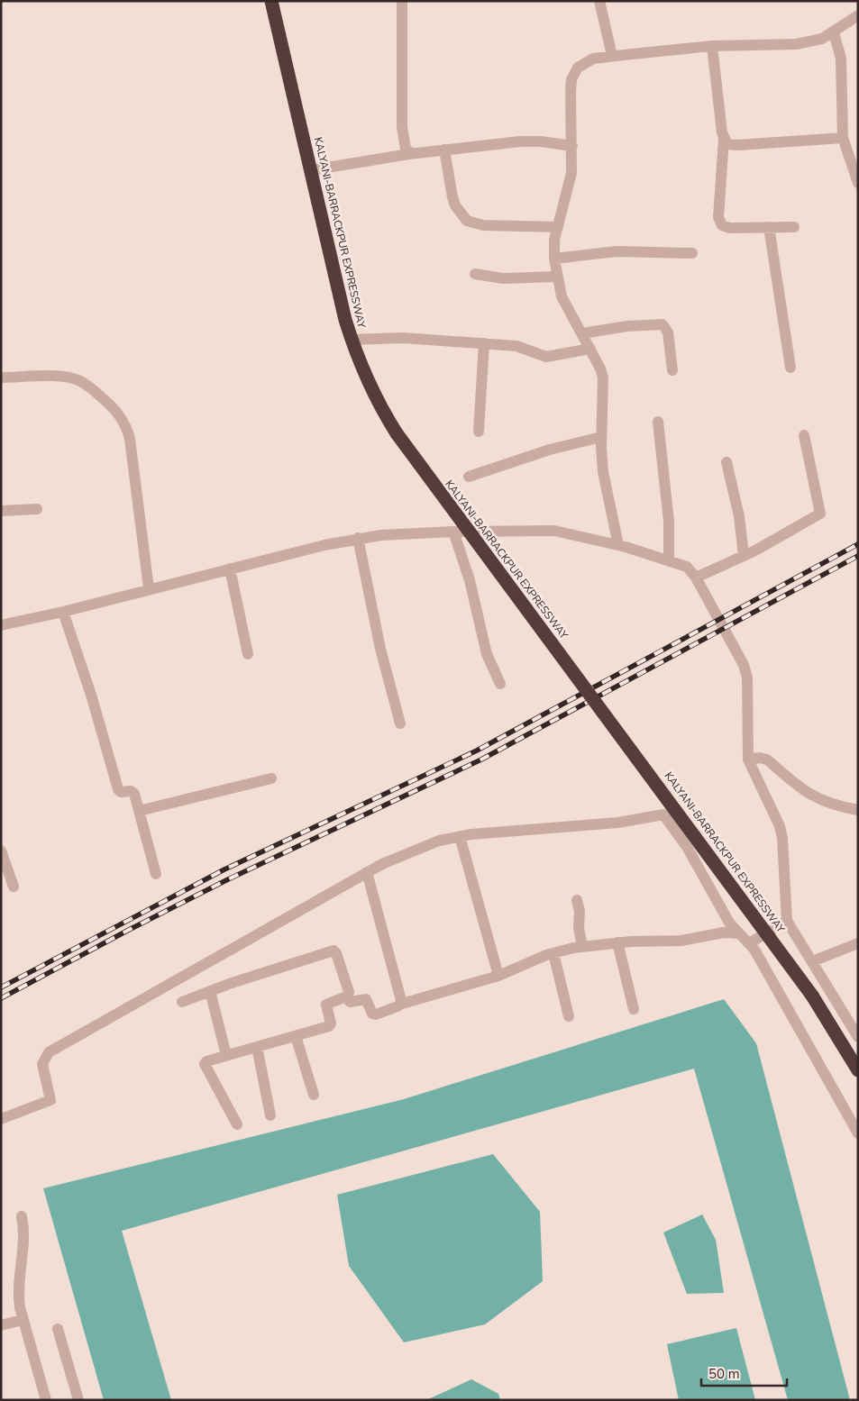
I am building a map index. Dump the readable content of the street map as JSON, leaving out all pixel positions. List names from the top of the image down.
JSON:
{
  "streets": {
    "highway": ["KALYANI-BARRACKPUR EXPRESSWAY"]
  },
  "scale_bar": "50 m"
}
